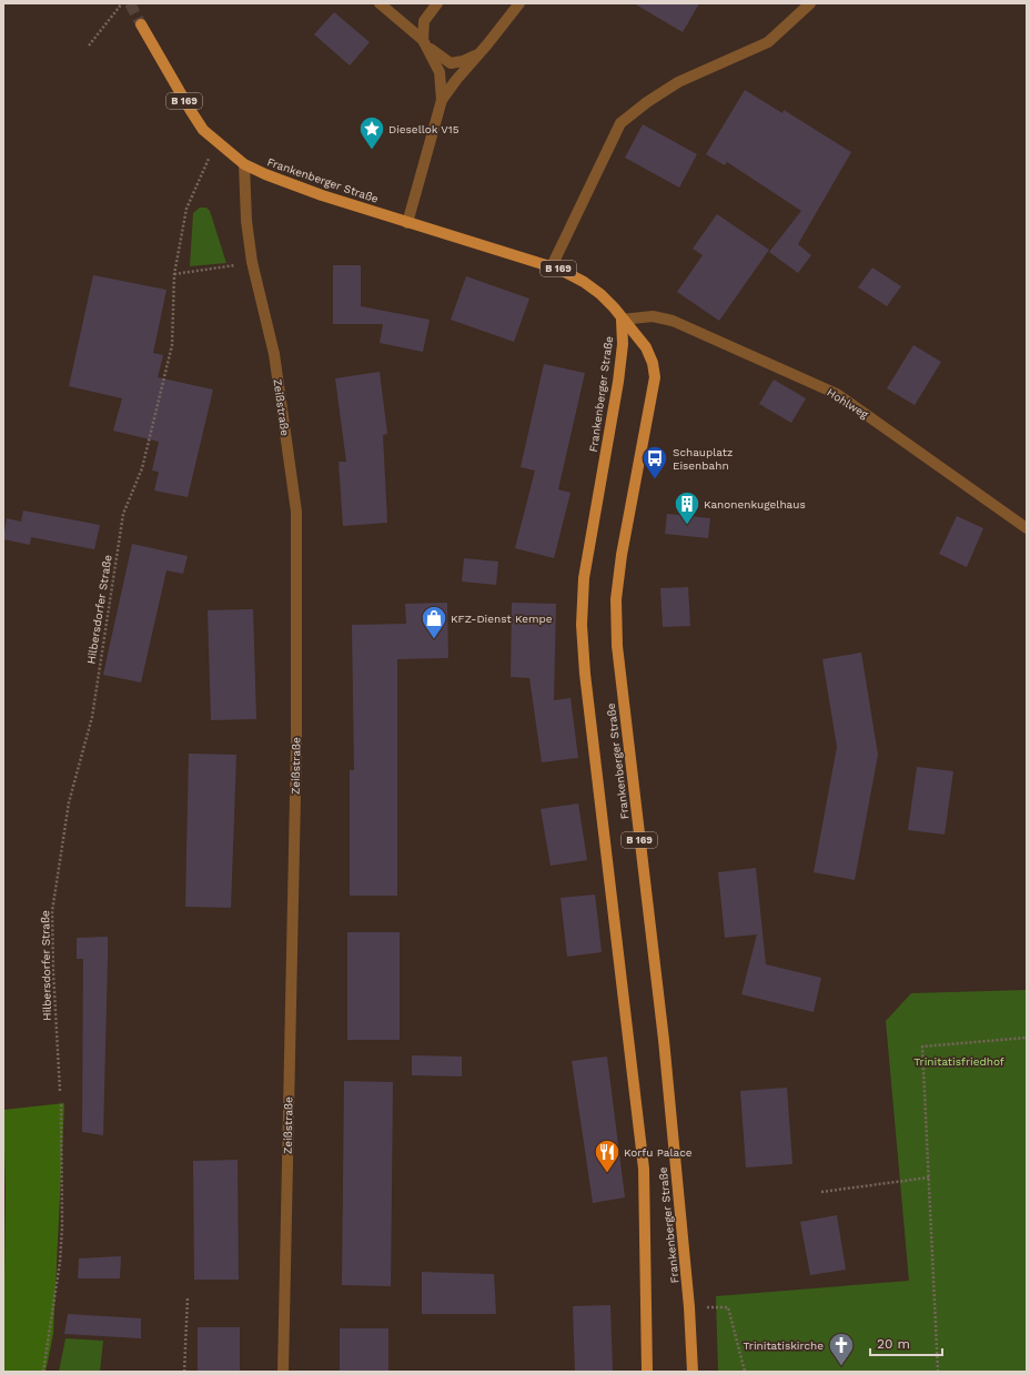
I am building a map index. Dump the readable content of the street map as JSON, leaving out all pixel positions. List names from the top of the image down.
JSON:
{
  "streets": {
    "main road": ["B 169", "Frankenberger Straße"],
    "street": ["Hohlweg", "Zeißstraße"],
    "path": ["Hilbersdorfer Straße"]
  },
  "crossings": [
    ["Frankenberger Straße", "Hohlweg"],
    ["Frankenberger Straße", "Zeißstraße"],
    ["Frankenberger Straße", "Hilbersdorfer Straße"]
  ],
  "parks": ["Trinitatisfriedhof"],
  "places": {
    "place": ["Diesellok V15"],
    "bus stop": ["Schauplatz Eisenbahn"],
    "building": ["Kanonenkugelhaus"],
    "shop": ["KFZ-Dienst Kempe"],
    "restaurant": ["Korfu Palace"],
    "church": ["Trinitatiskirche"]
  },
  "scale_bar": "20 m"
}
